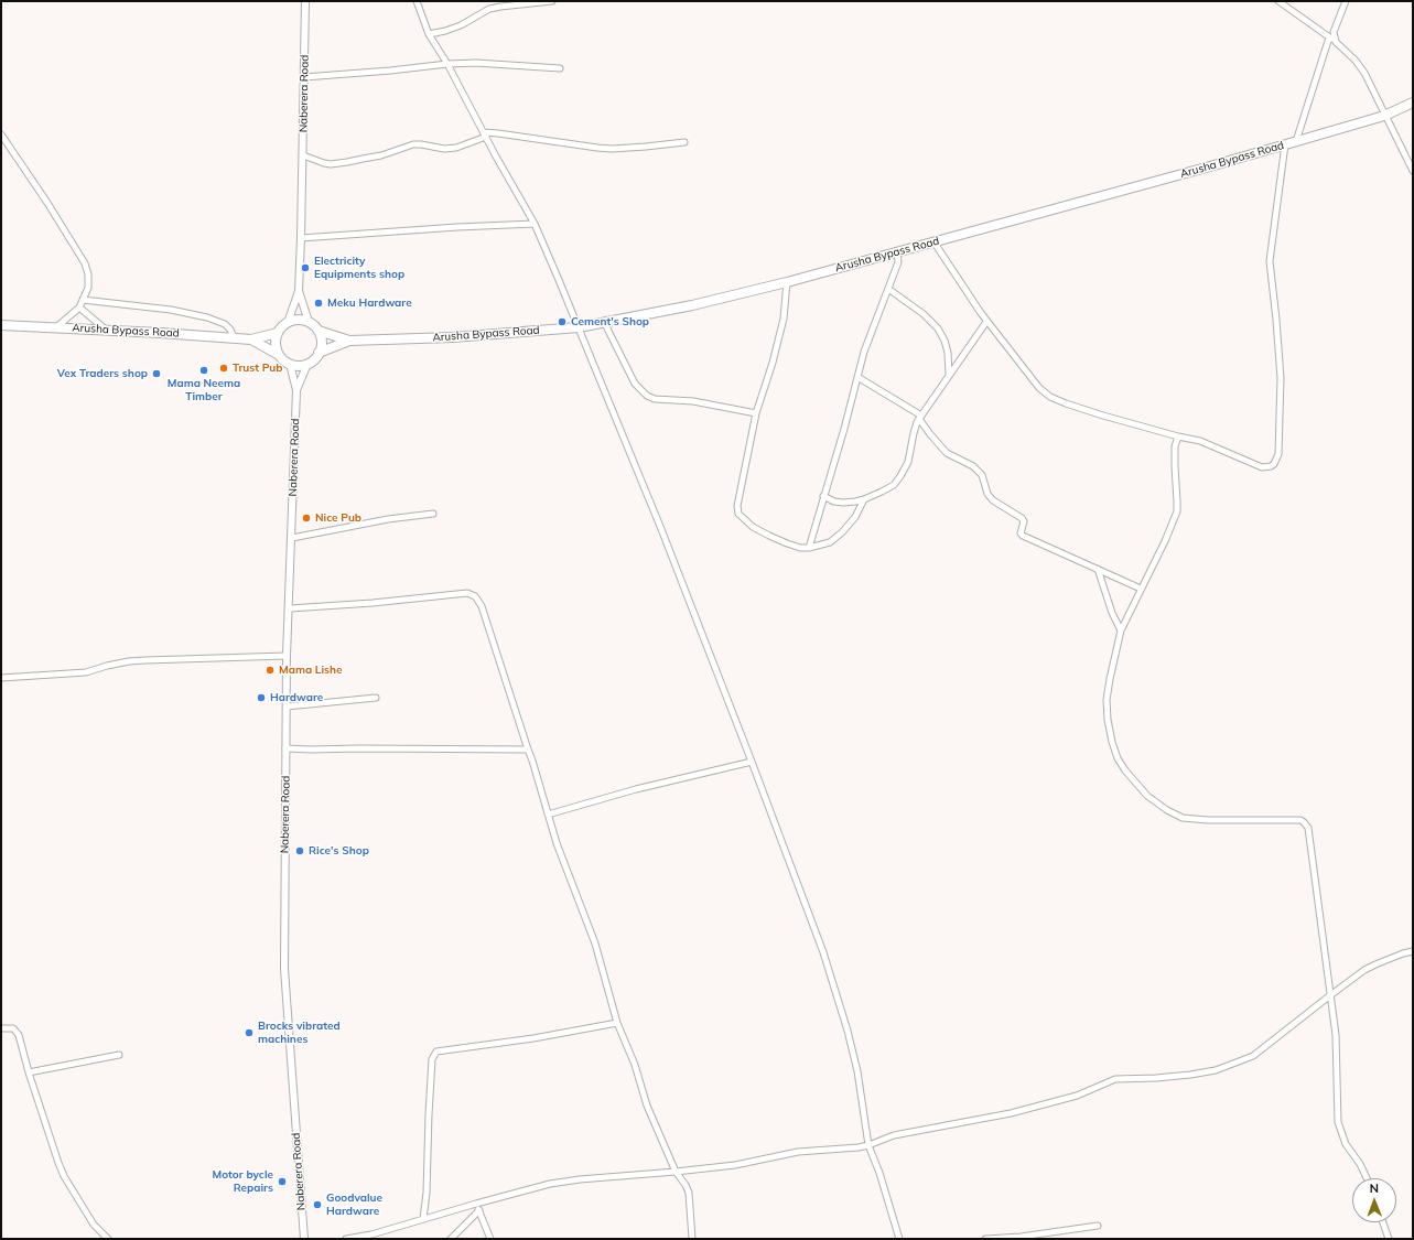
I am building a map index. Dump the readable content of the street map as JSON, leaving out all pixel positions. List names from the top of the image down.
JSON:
{
  "streets": {
    "main road": ["Arusha Bypass Road"],
    "street": ["Naberera Road"]
  },
  "crossings": [
    ["Naberera Road", "Arusha Bypass Road"]
  ],
  "places": [
    "Electricity Equipments shop",
    "Meku Hardware",
    "Cement's Shop",
    "Trust Pub",
    "Mama Neema Timber",
    "Vex Traders shop",
    "Nice Pub",
    "Mama Lishe",
    "Hardware",
    "Rice's Shop",
    "Brocks vibrated machines",
    "Motor bycle Repairs",
    "Goodvalue Hardware"
  ],
  "north": "top"
}
